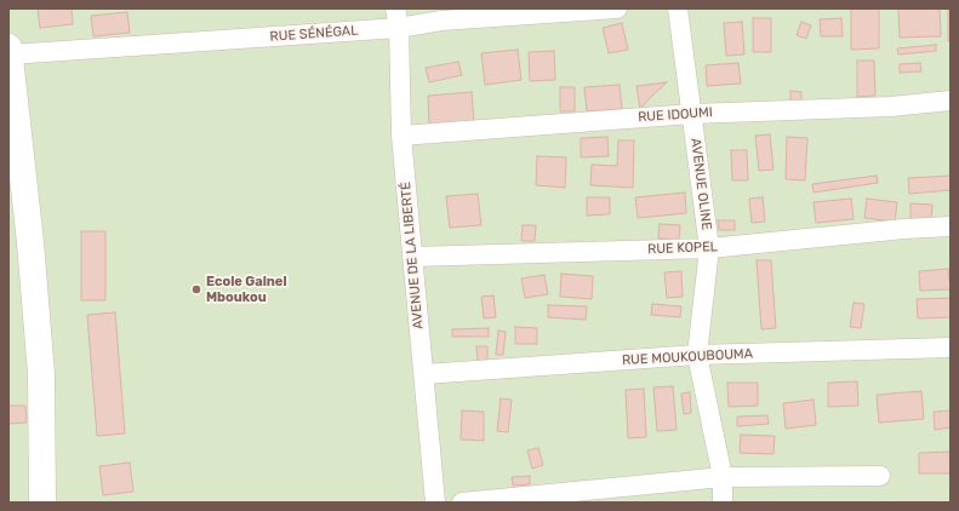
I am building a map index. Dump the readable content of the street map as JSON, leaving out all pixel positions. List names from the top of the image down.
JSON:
{
  "streets": {
    "street": [
      "RUE SÉNÉGAL",
      "RUE IDOUMI",
      "AVENUE OLINE",
      "RUE KOPEL",
      "AVENUE DE LA LIBERTÉ",
      "RUE MOUKOUBOUMA"
    ]
  },
  "crossings": [
    ["RUE SÉNÉGAL", "AVENUE DE LA LIBERTÉ"],
    ["RUE IDOUMI", "AVENUE OLINE"],
    ["RUE IDOUMI", "AVENUE DE LA LIBERTÉ"],
    ["AVENUE OLINE", "RUE KOPEL"],
    ["AVENUE OLINE", "RUE MOUKOUBOUMA"],
    ["RUE KOPEL", "AVENUE DE LA LIBERTÉ"],
    ["AVENUE DE LA LIBERTÉ", "RUE MOUKOUBOUMA"]
  ],
  "places": ["Ecole Galnel Mboukou"]
}
